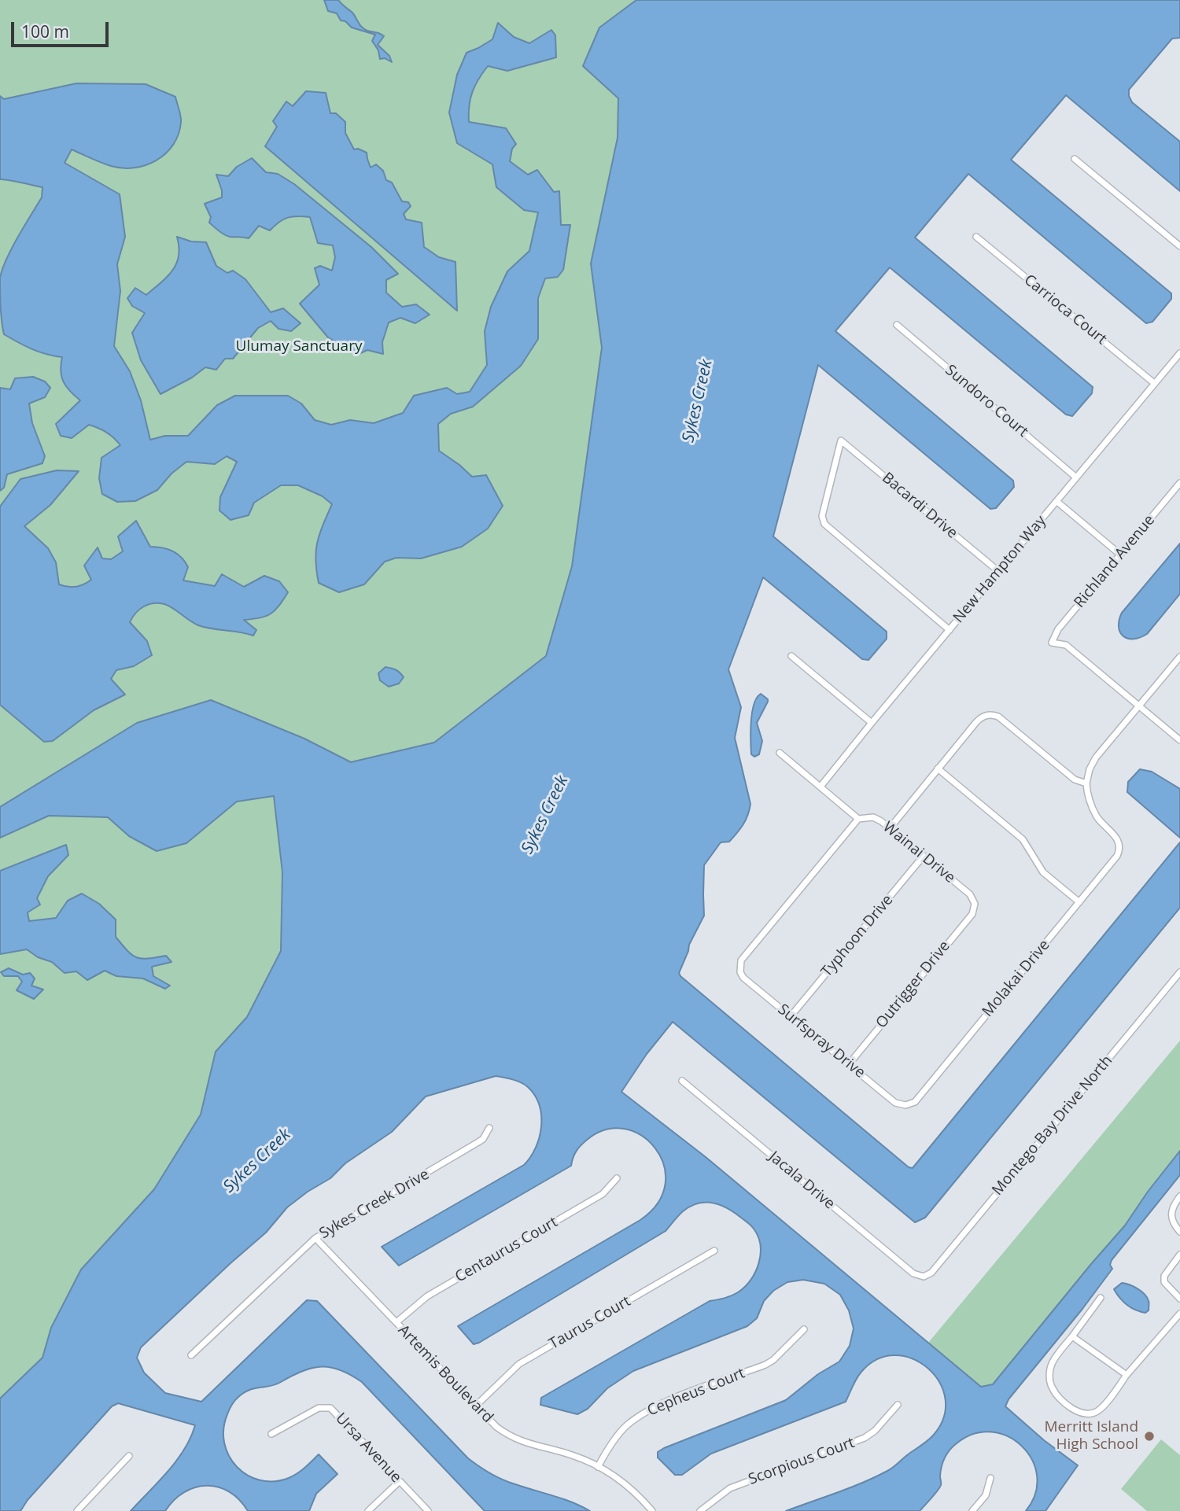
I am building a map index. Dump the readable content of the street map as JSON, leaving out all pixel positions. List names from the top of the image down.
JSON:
{
  "streets": {
    "street": [
      "Carrioca Court",
      "Sundoro Court",
      "Bacardi Drive",
      "Richland Avenue",
      "New Hampton Way",
      "Wainai Drive",
      "Typhoon Drive",
      "Molakai Drive",
      "Outrigger Drive",
      "Surfspray Drive",
      "Montego Bay Drive North",
      "Jacala Drive",
      "Sykes Creek Drive",
      "Centaurus Court",
      "Taurus Court",
      "Artemis Boulevard",
      "Cepheus Court",
      "Ursa Avenue",
      "Scorpious Court"
    ]
  },
  "crossings": [
    ["Carrioca Court", "New Hampton Way"],
    ["Sundoro Court", "New Hampton Way"],
    ["Bacardi Drive", "New Hampton Way"],
    ["New Hampton Way", "Wainai Drive"],
    ["Wainai Drive", "Typhoon Drive"],
    ["Wainai Drive", "Outrigger Drive"],
    ["Wainai Drive", "Surfspray Drive"],
    ["Typhoon Drive", "Surfspray Drive"],
    ["Molakai Drive", "Surfspray Drive"],
    ["Outrigger Drive", "Surfspray Drive"],
    ["Montego Bay Drive North", "Jacala Drive"],
    ["Sykes Creek Drive", "Artemis Boulevard"],
    ["Centaurus Court", "Artemis Boulevard"],
    ["Taurus Court", "Artemis Boulevard"],
    ["Artemis Boulevard", "Cepheus Court"]
  ],
  "water": ["Sykes Creek"],
  "parks": ["Ulumay Sanctuary"],
  "places": ["Merritt Island High School"],
  "scale_bar": "100 m"
}
